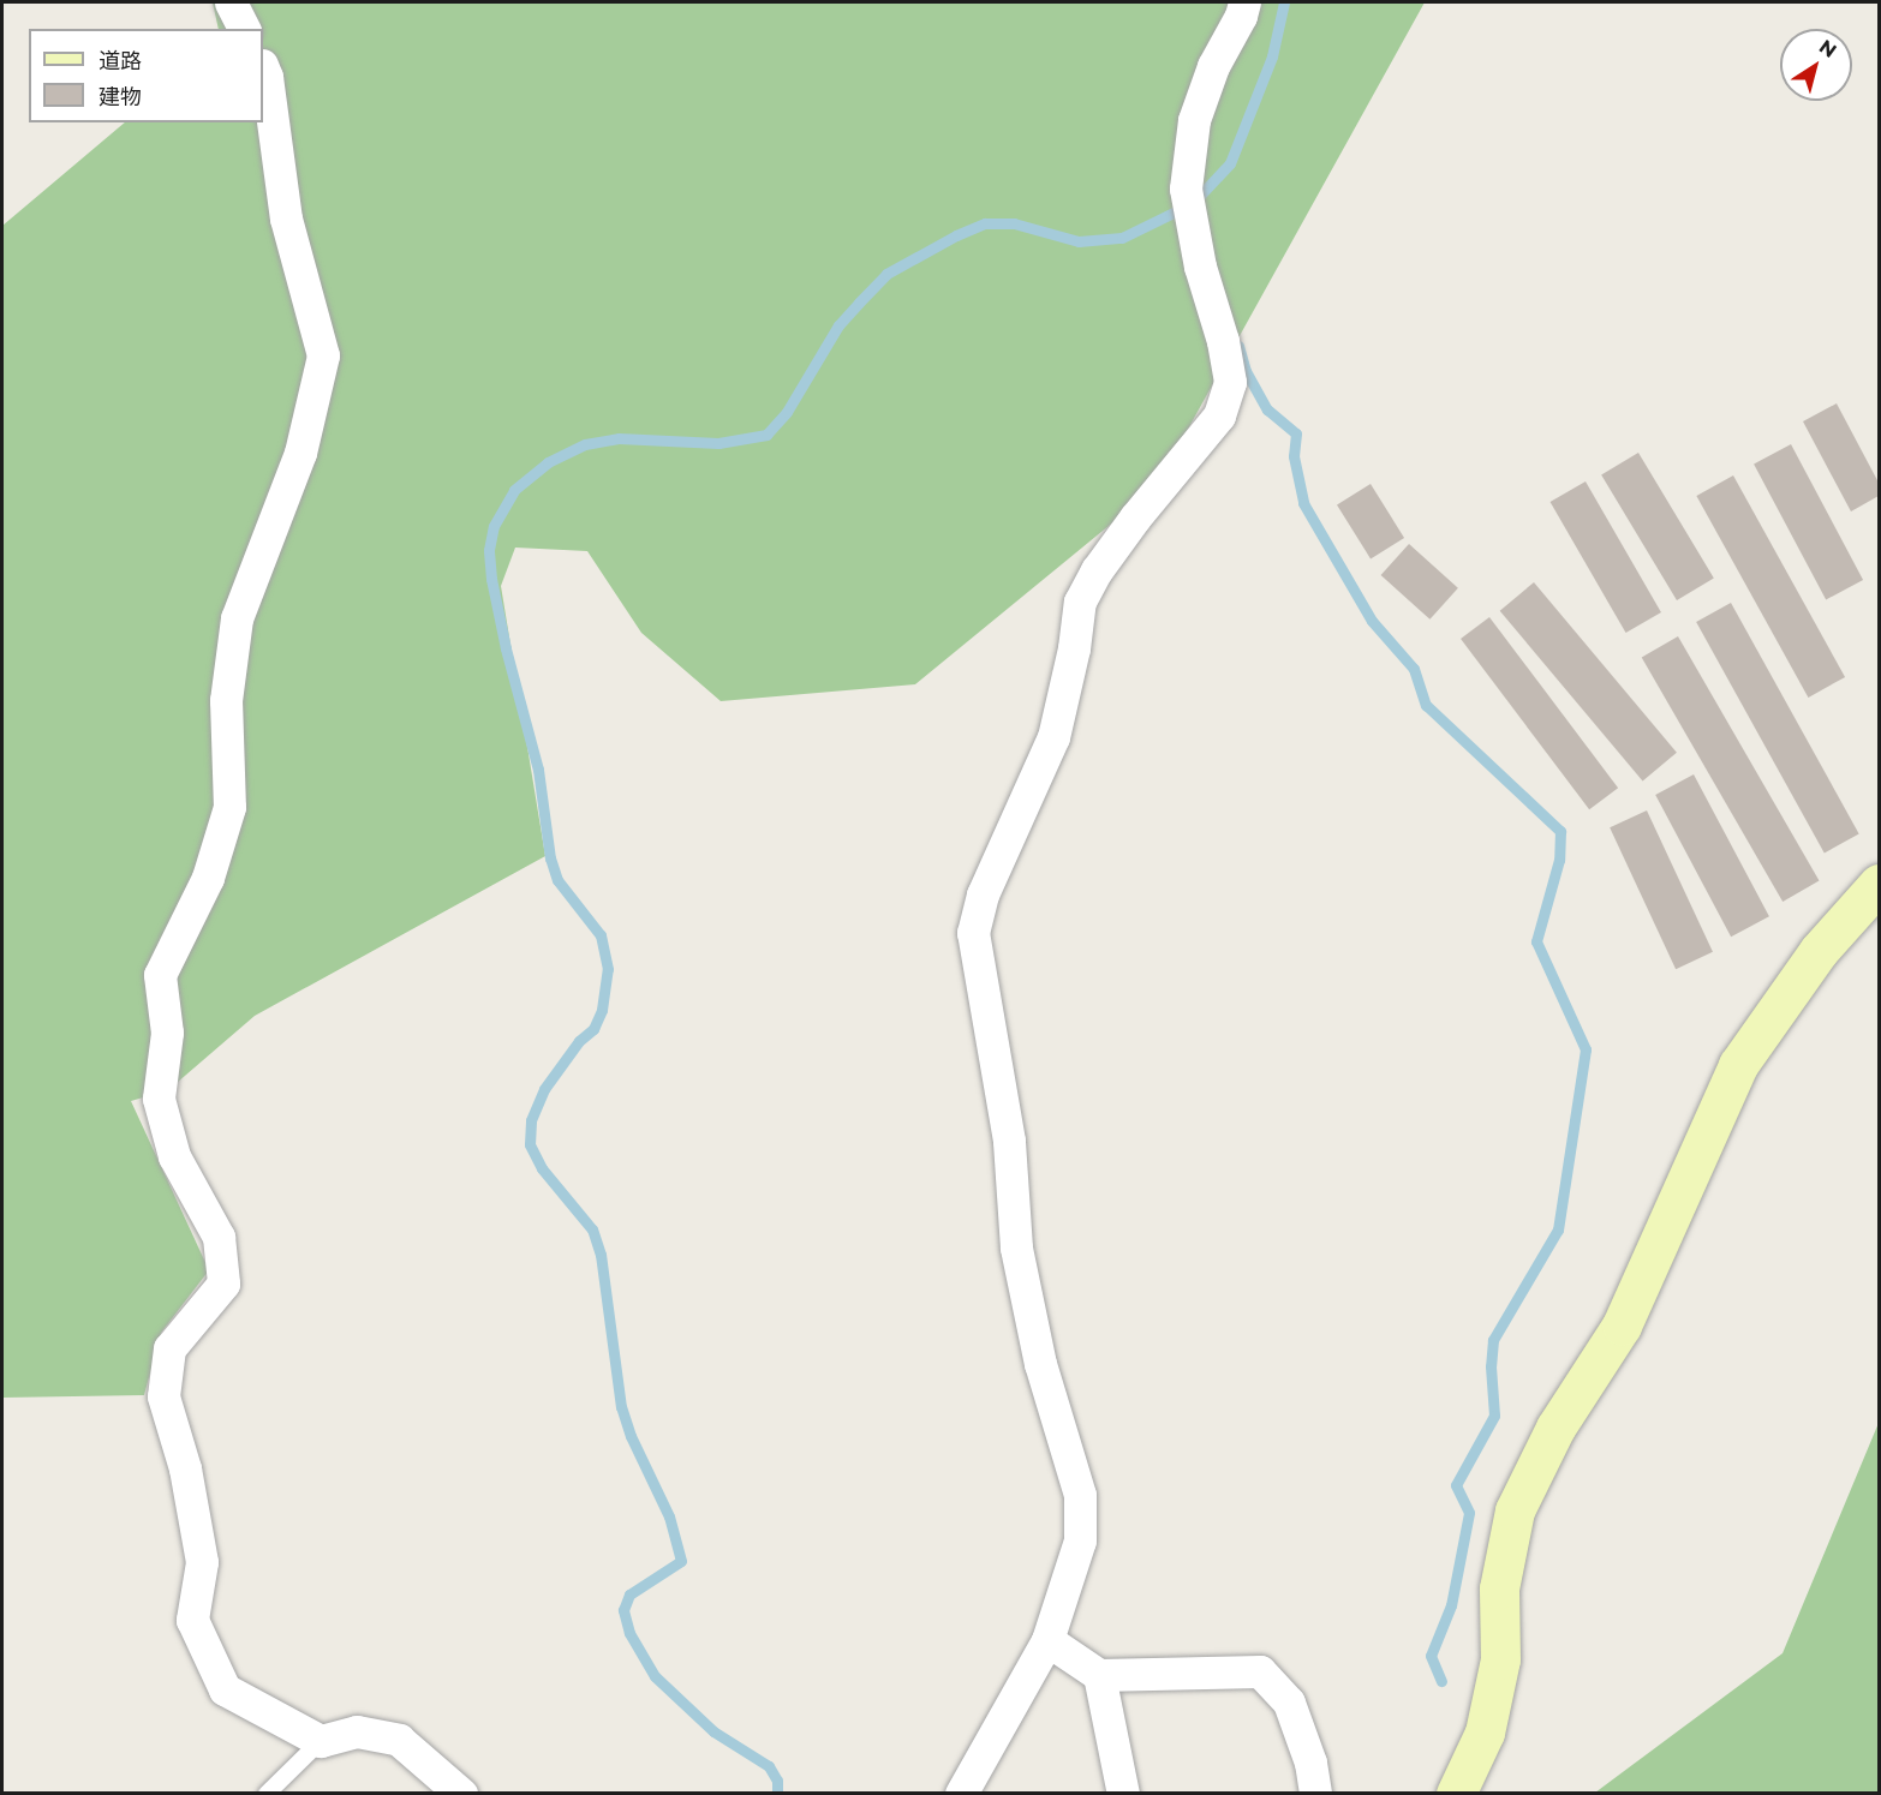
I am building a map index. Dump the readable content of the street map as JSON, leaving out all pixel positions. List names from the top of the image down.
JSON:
{
  "legend": ["道路", "建物"],
  "north": "top right"
}
